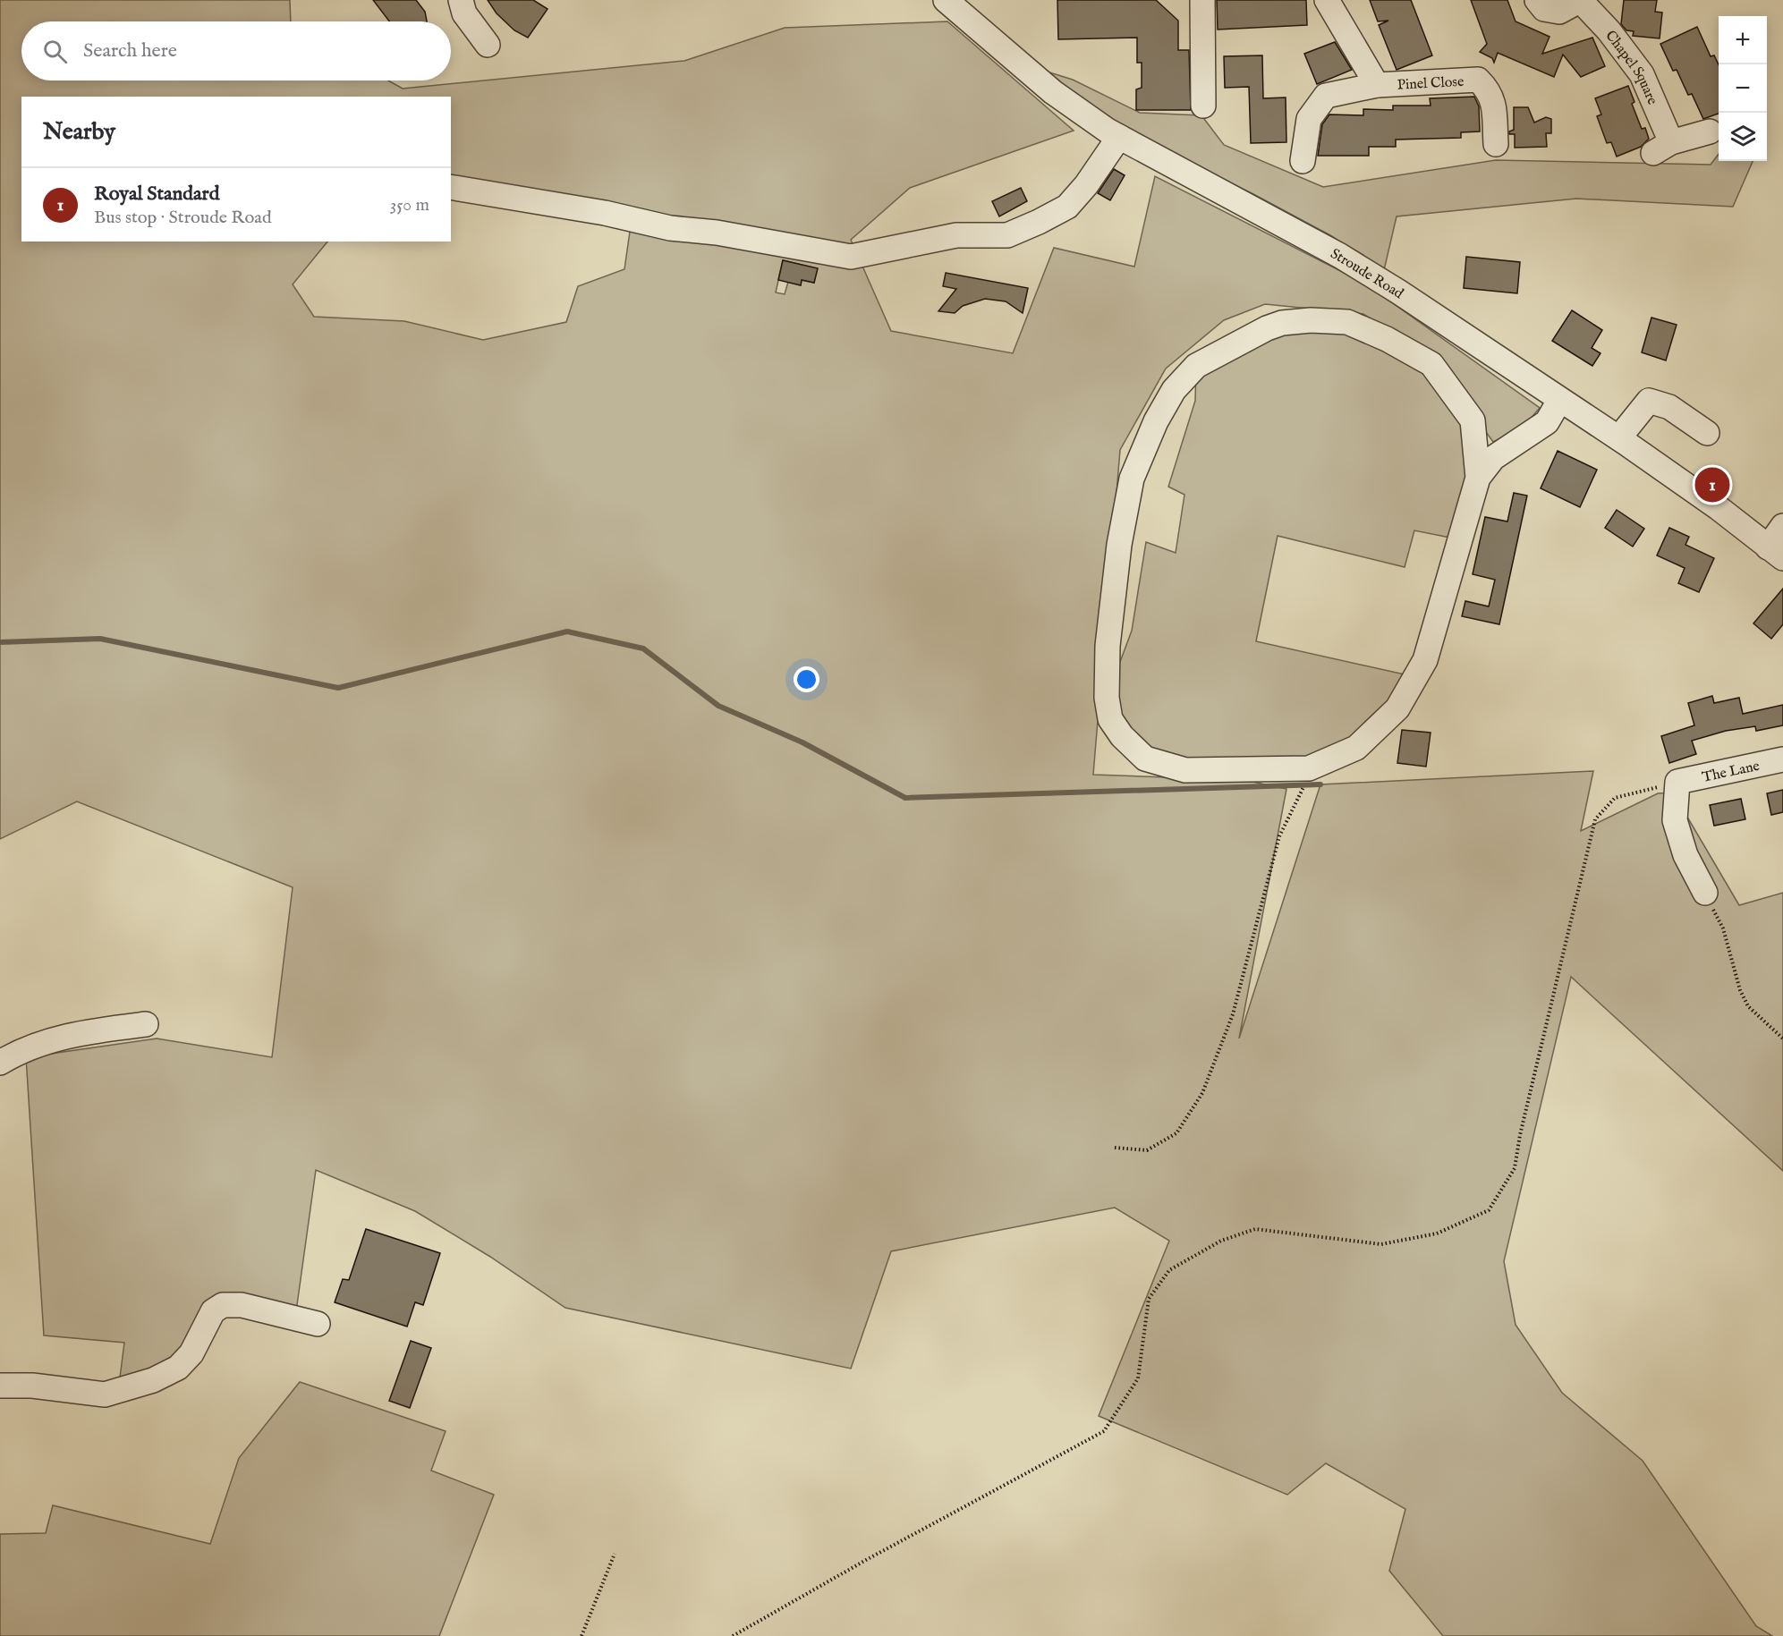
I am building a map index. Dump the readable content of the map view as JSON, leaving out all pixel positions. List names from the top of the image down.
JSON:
{
  "streets": {
    "street": [
      "Chapel Square",
      "Pinel Close",
      "Stroude Road",
      "The Lane"
    ]
  },
  "page": {
    "map_buttons": ["+", "−"],
    "search": "Search here",
    "heading": "Nearby",
    "list": [
      {
        "mark": "1",
        "name": "Royal Standard",
        "note": "Bus stop · Stroude Road",
        "value": "350 m"
      }
    ],
    "pins": "1"
  }
}
